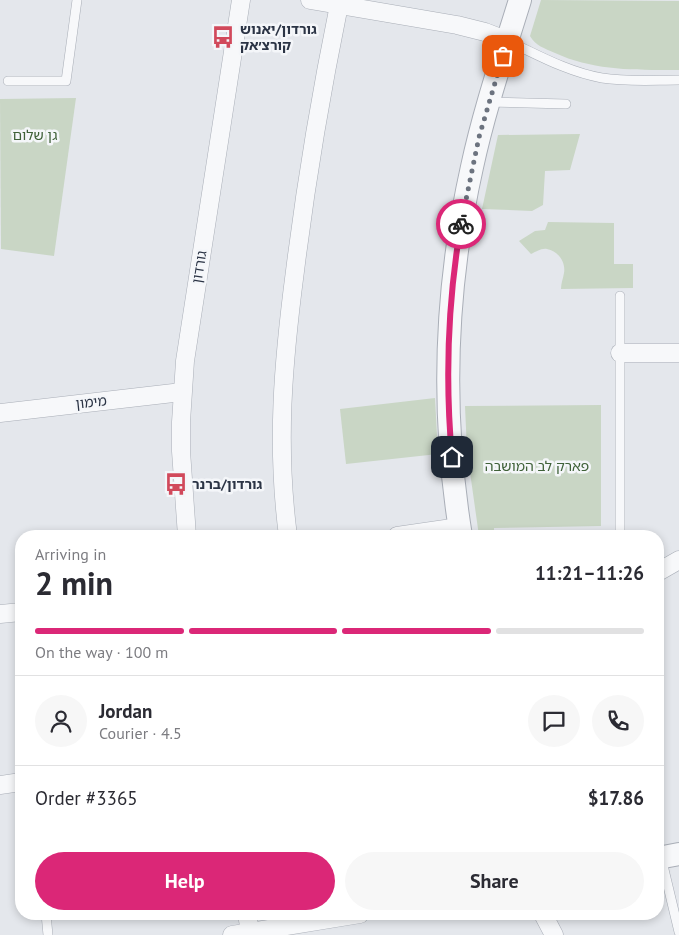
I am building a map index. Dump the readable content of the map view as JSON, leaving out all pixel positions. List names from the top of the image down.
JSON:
{
  "streets": {
    "street": ["גורדון", "מימון"]
  },
  "crossings": [
    ["גורדון", "מימון"]
  ],
  "parks": ["גן שלום", "פארק לב המושבה"],
  "places": {
    "bus stop": ["גורדון/יאנוש קורצ׳אק", "גורדון/ברנר"]
  },
  "page": {
    "heading": ["2 min", "Arriving in", "11:21–11:26"],
    "panel": [
      "Jordan",
      "Courier · 4.5",
      "Order #3365",
      "$17.86"
    ],
    "bar": "On the way · 100 m",
    "buttons": ["Help", "Share"]
  }
}
